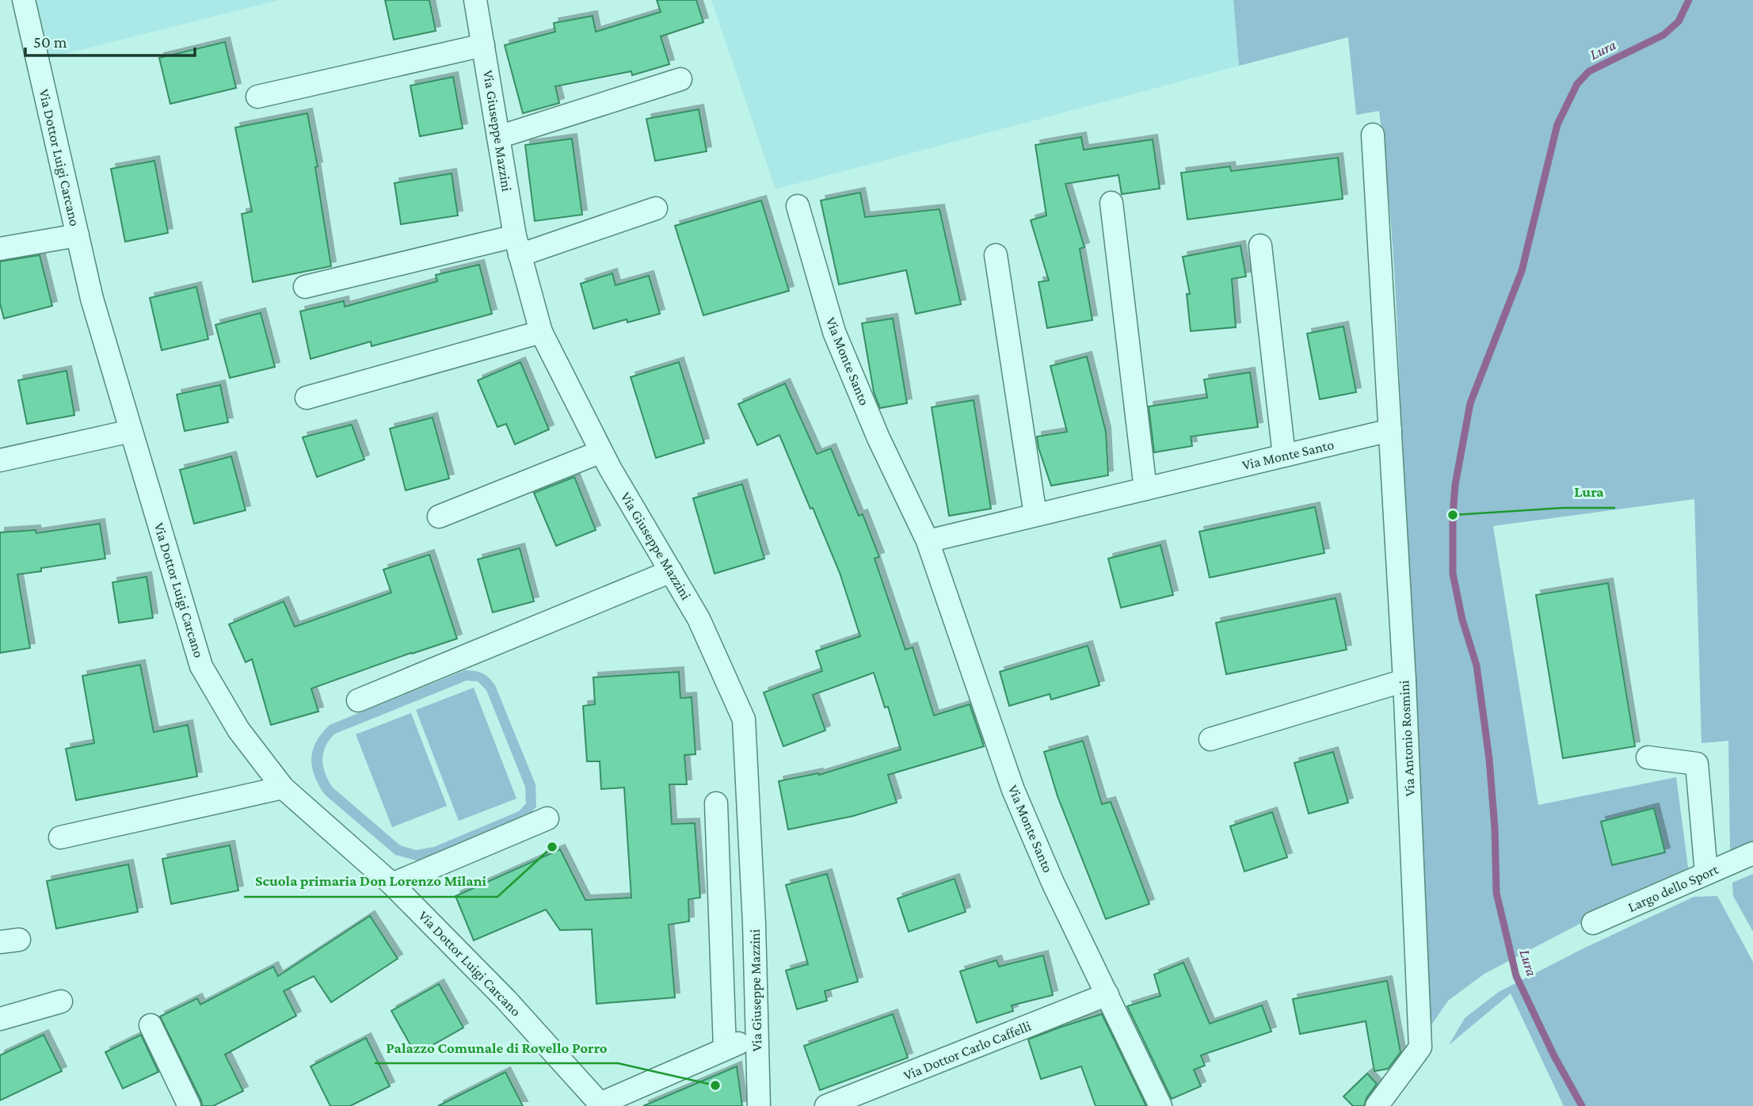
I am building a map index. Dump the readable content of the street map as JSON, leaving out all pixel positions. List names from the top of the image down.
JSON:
{
  "streets": {
    "street": [
      "Via Giuseppe Mazzini",
      "Via Dottor Luigi Carcano",
      "Via Monte Santo",
      "Via Antonio Rosmini",
      "Largo dello Sport",
      "Via Dottor Carlo Caffelli"
    ]
  },
  "crossings": [
    ["Via Monte Santo", "Via Antonio Rosmini"],
    ["Via Monte Santo", "Via Dottor Carlo Caffelli"]
  ],
  "water": ["Lura"],
  "places": ["Lura", "Scuola primaria Don Lorenzo Milani", "Palazzo Comunale di Rovello Porro"],
  "scale_bar": "50 m"
}
